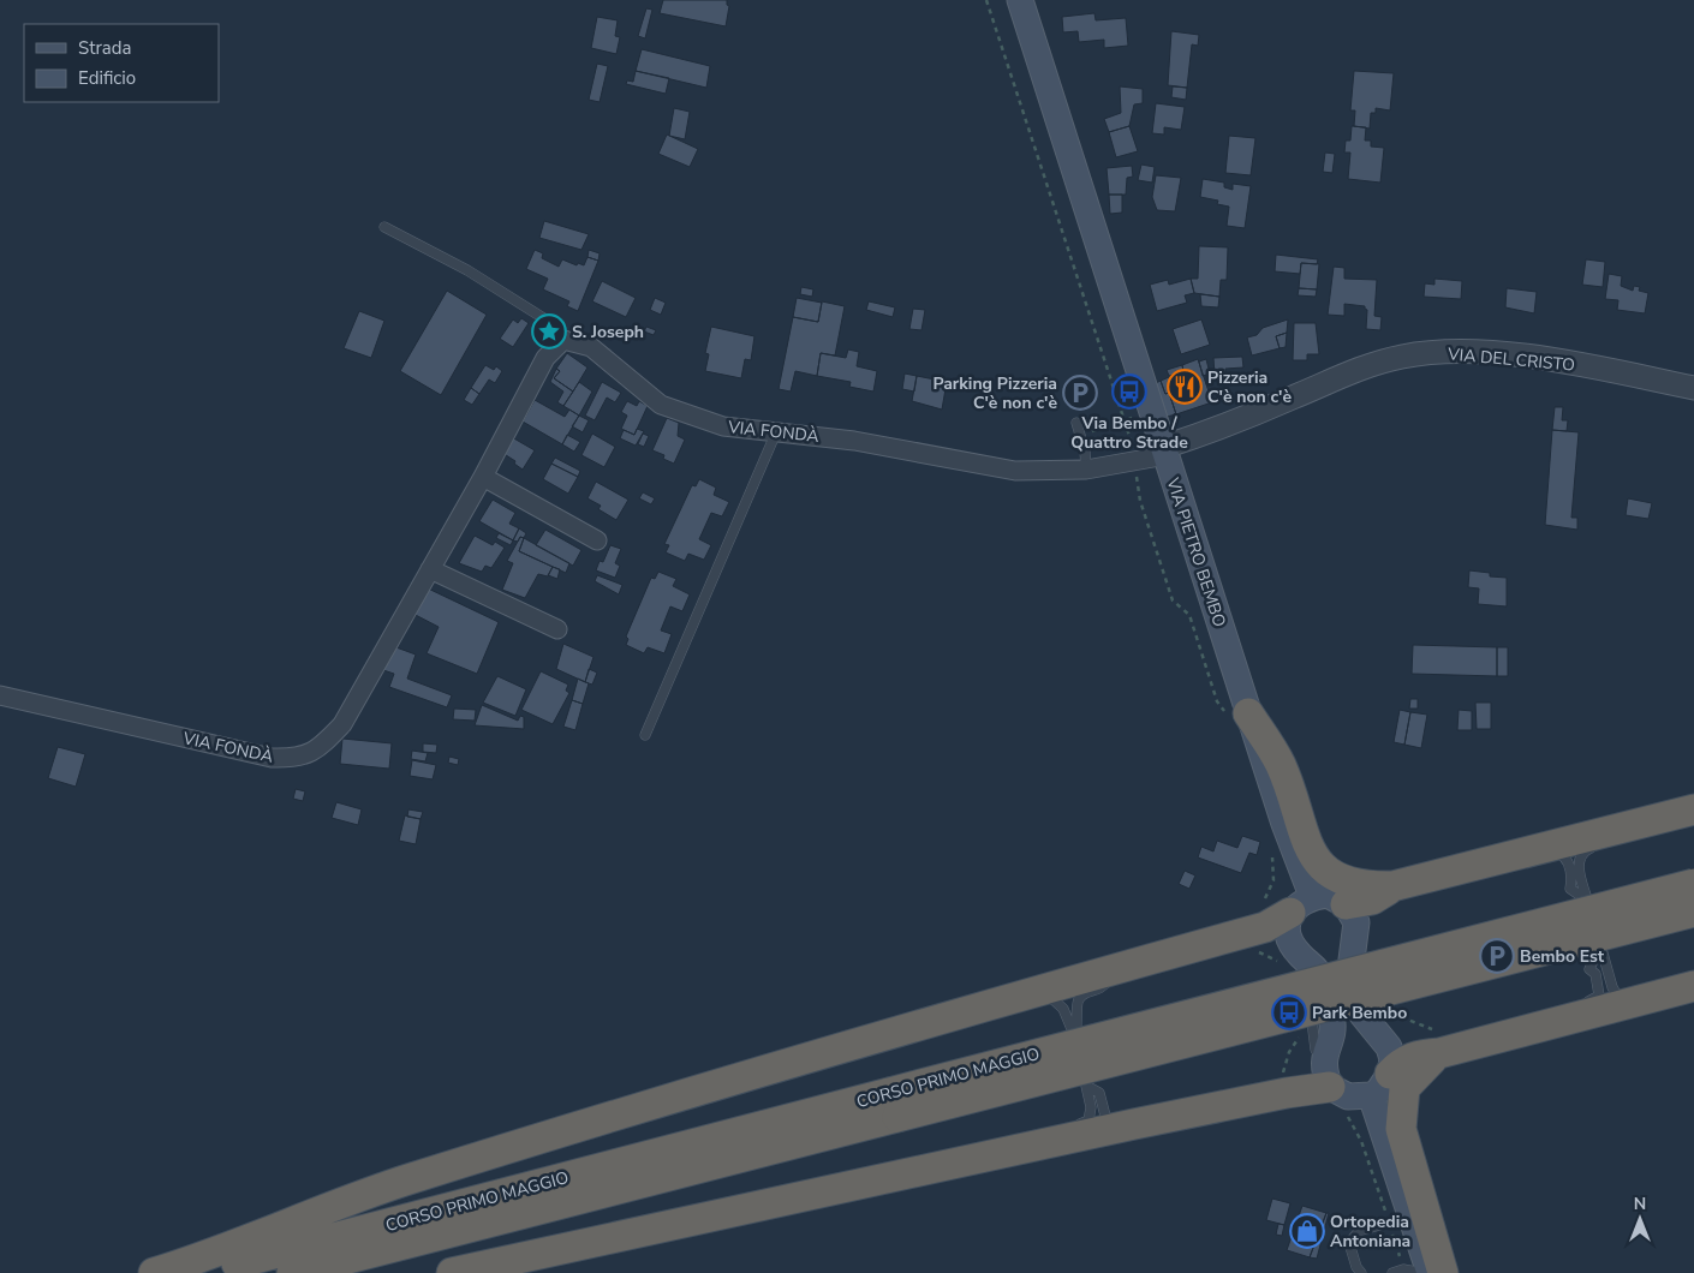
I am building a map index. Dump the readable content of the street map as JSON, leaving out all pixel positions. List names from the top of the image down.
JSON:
{
  "streets": {
    "highway": ["CORSO PRIMO MAGGIO"],
    "main road": ["VIA PIETRO BEMBO"],
    "street": ["VIA DEL CRISTO", "VIA FONDÀ"]
  },
  "crossings": [
    ["VIA DEL CRISTO", "VIA FONDÀ"],
    ["VIA DEL CRISTO", "VIA PIETRO BEMBO"],
    ["VIA FONDÀ", "VIA PIETRO BEMBO"]
  ],
  "places": {
    "place": ["S. Joseph"],
    "restaurant": ["Pizzeria C'è non c'è"],
    "bus stop": ["Via Bembo / Quattro Strade", "Park Bembo"],
    "parking": ["Parking Pizzeria C'è non c'è", "Bembo Est"],
    "shop": ["Ortopedia Antoniana"]
  },
  "legend": ["Strada", "Edificio"],
  "north": "top"
}
